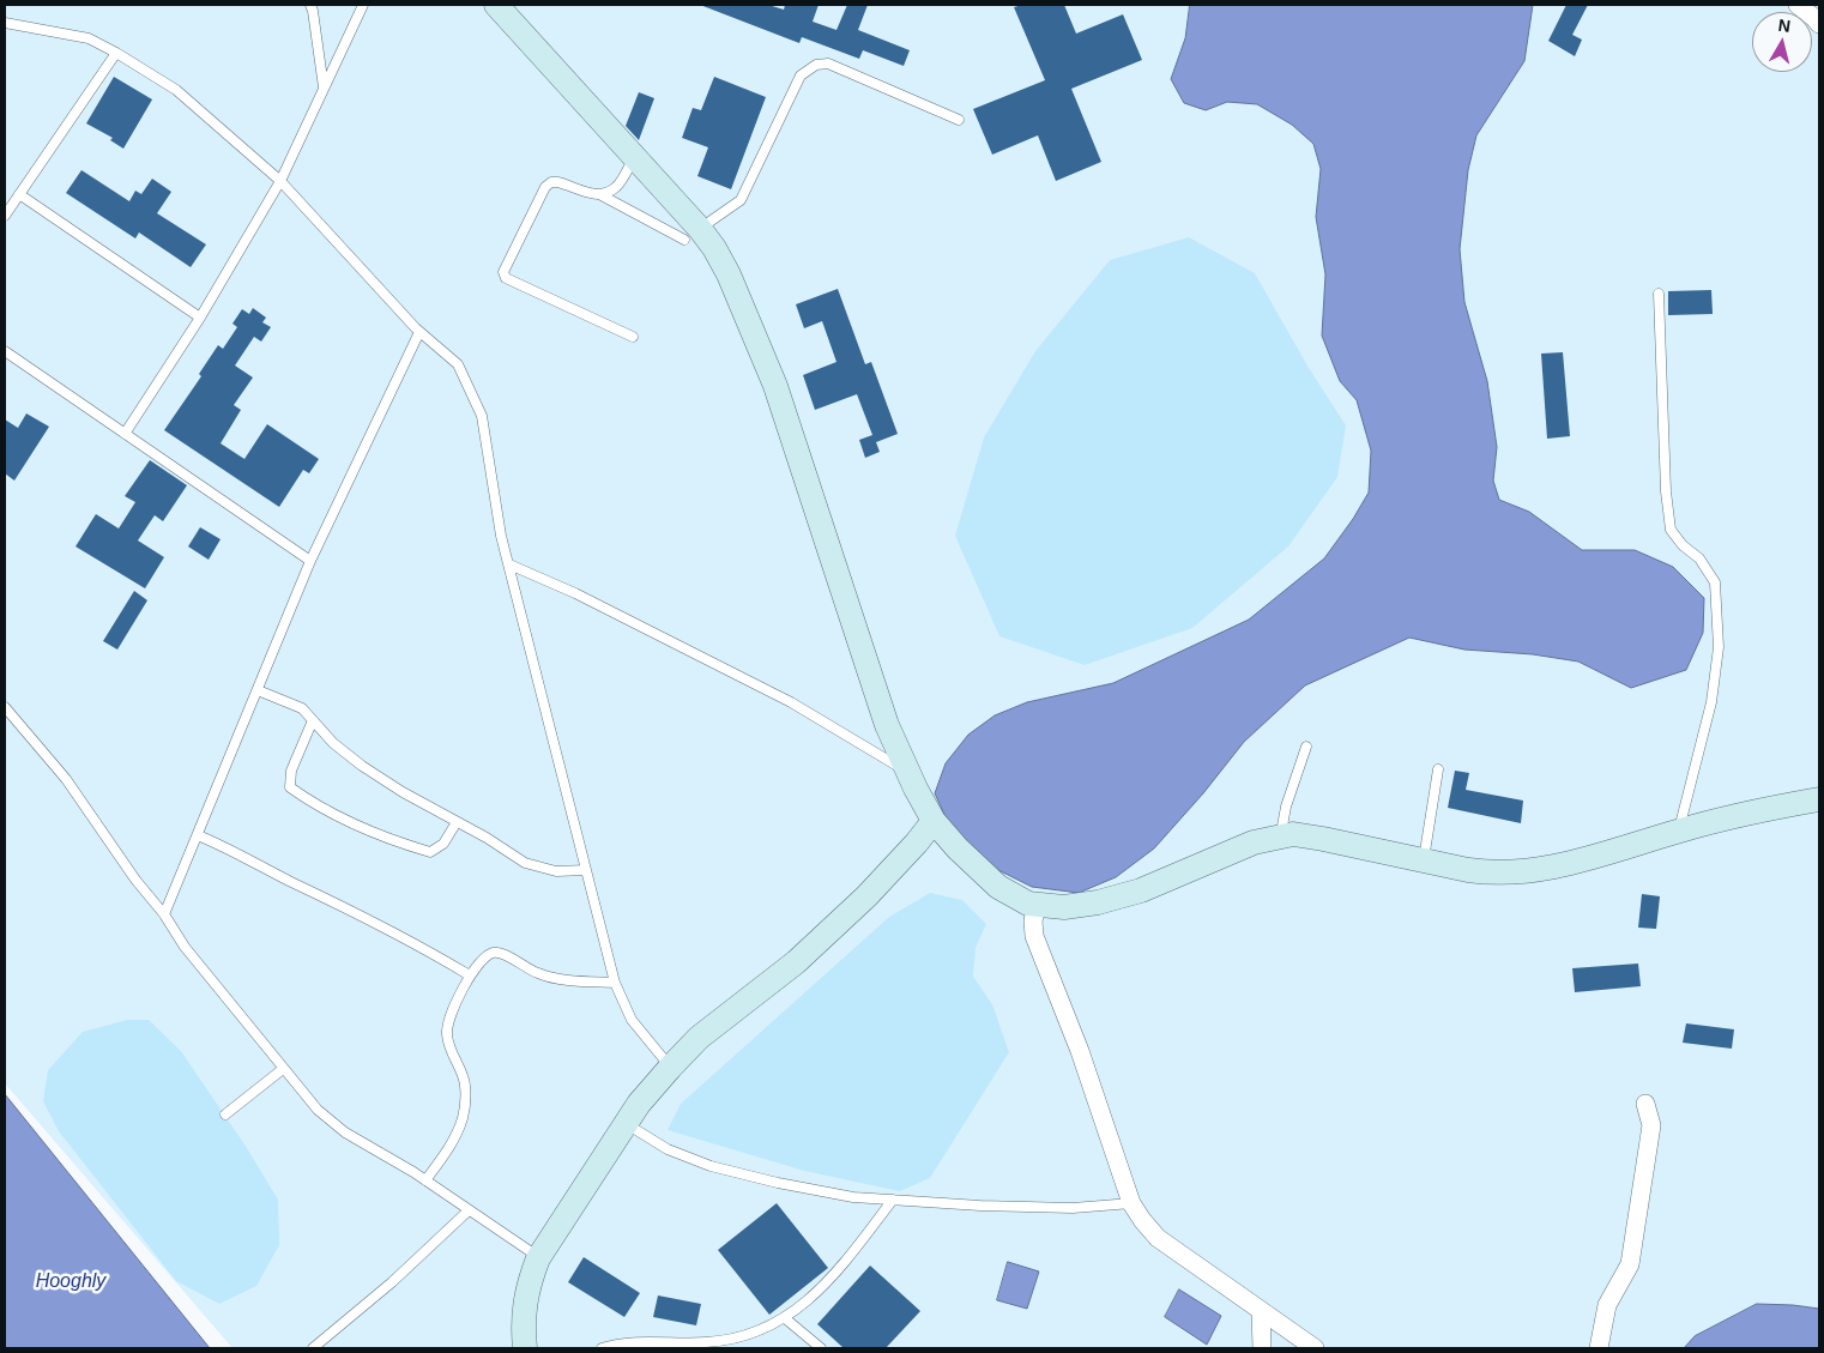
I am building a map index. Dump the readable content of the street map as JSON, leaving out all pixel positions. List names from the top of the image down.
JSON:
{
  "water": ["Hooghly"],
  "north": "top"
}
